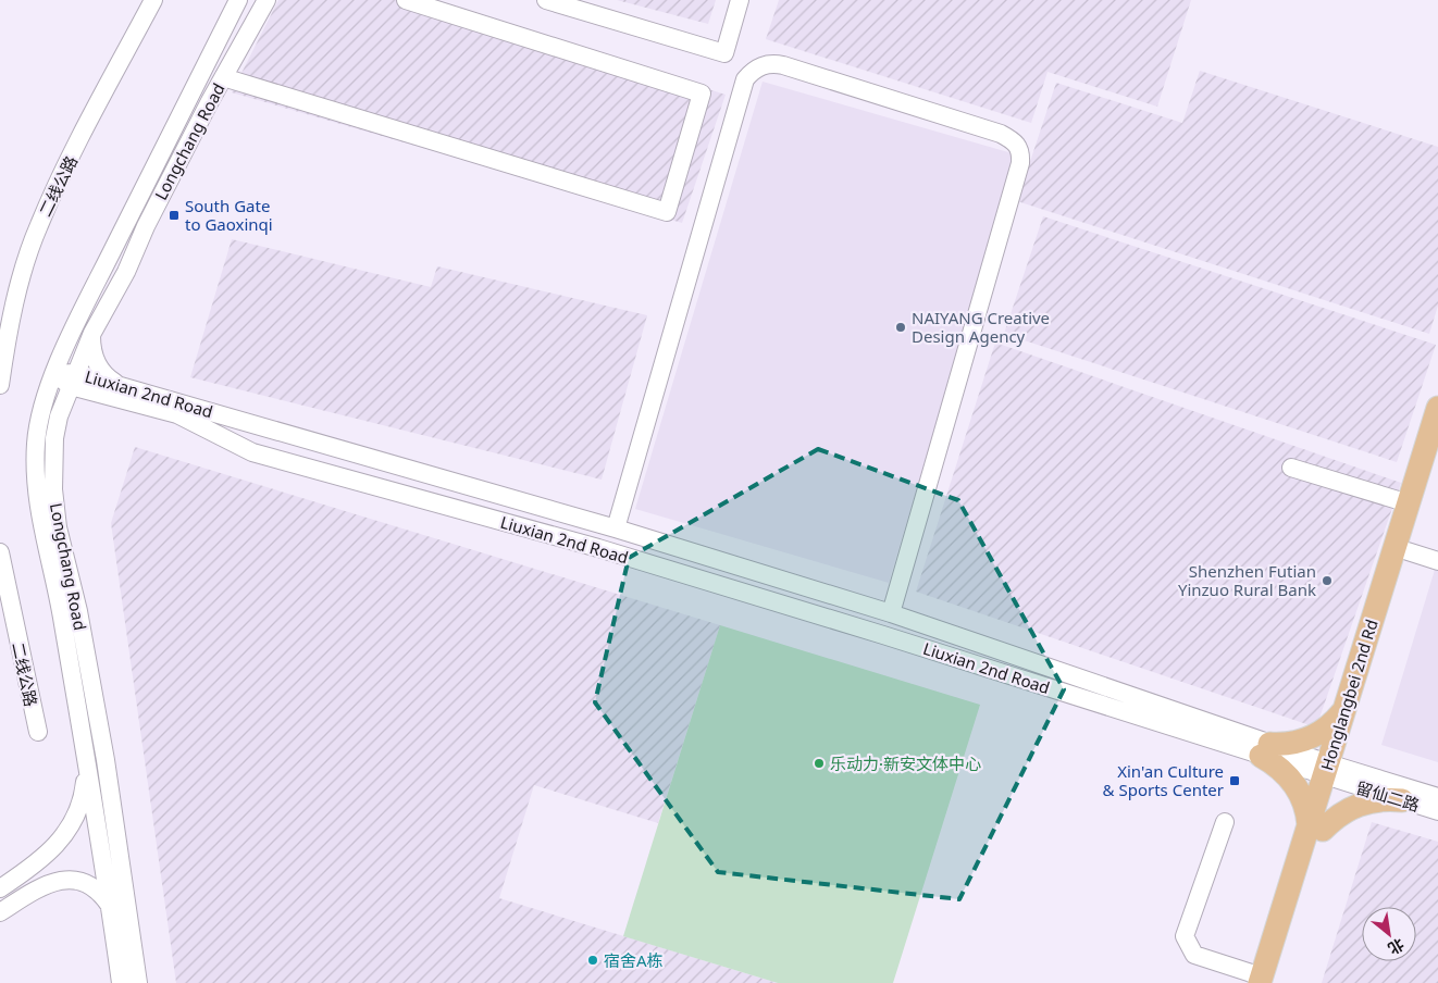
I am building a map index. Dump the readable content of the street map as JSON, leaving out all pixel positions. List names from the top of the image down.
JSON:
{
  "streets": {
    "main road": ["Honglangbei 2nd Rd"],
    "street": [
      "Longchang Road",
      "二线公路",
      "Liuxian 2nd Road",
      "留仙二路"
    ]
  },
  "crossings": [
    ["Longchang Road", "Liuxian 2nd Road"],
    ["Liuxian 2nd Road", "Honglangbei 2nd Rd"],
    ["Liuxian 2nd Road", "留仙二路"],
    ["Honglangbei 2nd Rd", "留仙二路"]
  ],
  "places": {
    "transit": ["South Gate to Gaoxinqi", "Xin'an Culture & Sports Center"],
    "other": [
      "NAIYANG Creative Design Agency",
      "Shenzhen Futian Yinzuo Rural Bank",
      "乐动力·新安文体中心",
      "宿舍A栋"
    ]
  },
  "north": "bottom right"
}
